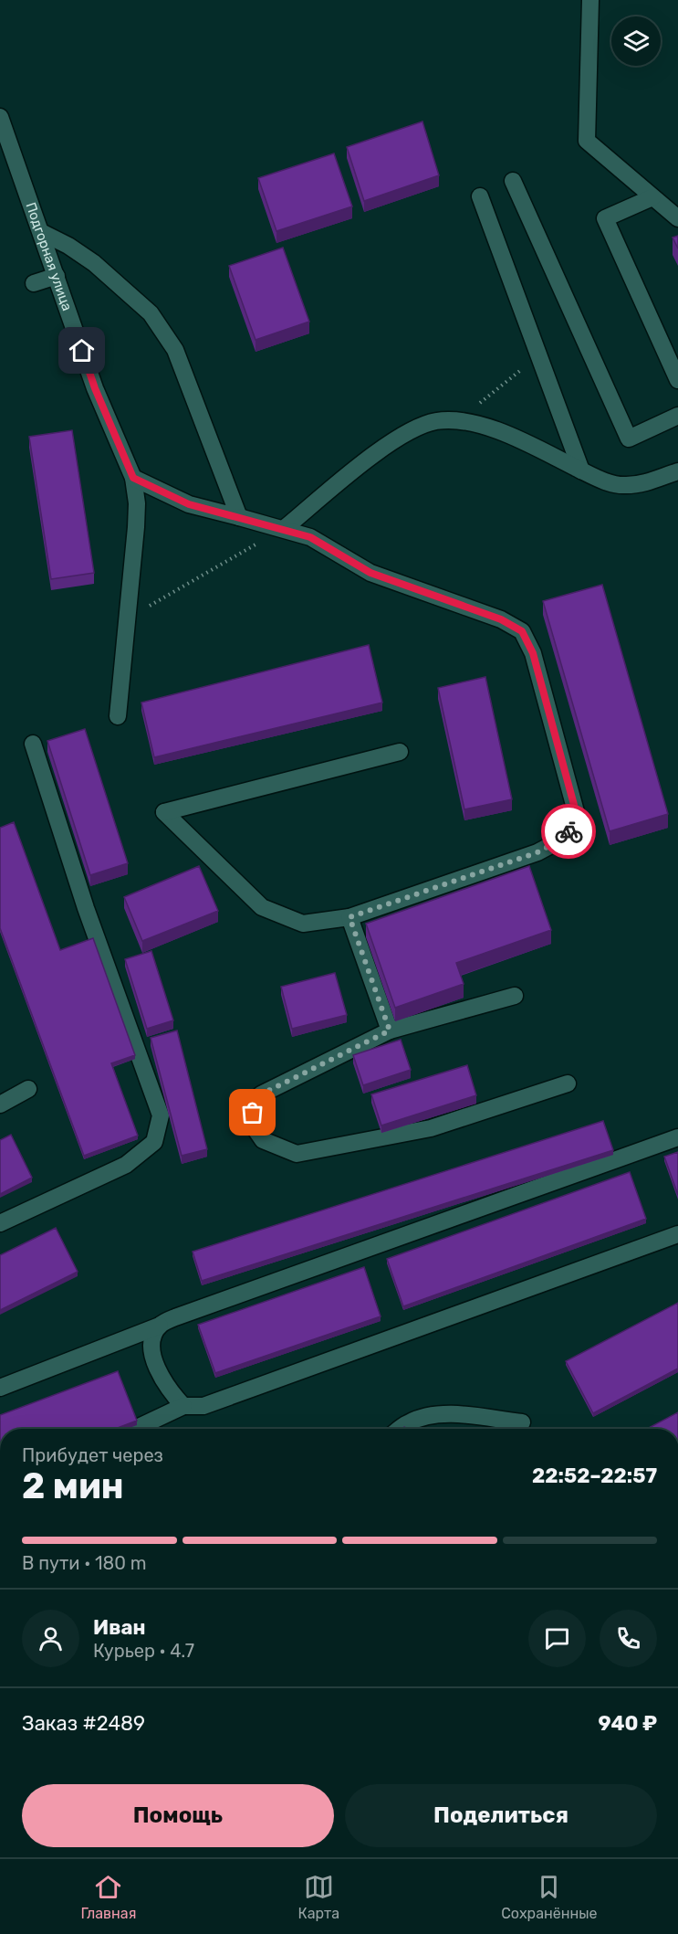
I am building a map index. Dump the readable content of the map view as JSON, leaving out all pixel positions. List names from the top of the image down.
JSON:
{
  "streets": {
    "street": ["Подгорная улица"]
  },
  "page": {
    "heading": ["2 мин", "Прибудет через", "22:52–22:57"],
    "panel": [
      "Иван",
      "Курьер · 4.7",
      "Заказ #2489",
      "940 ₽"
    ],
    "bar": "В пути · 180 m",
    "buttons": ["Помощь", "Поделиться"],
    "tabs": ["Главная", "Карта", "Сохранённые"]
  }
}
